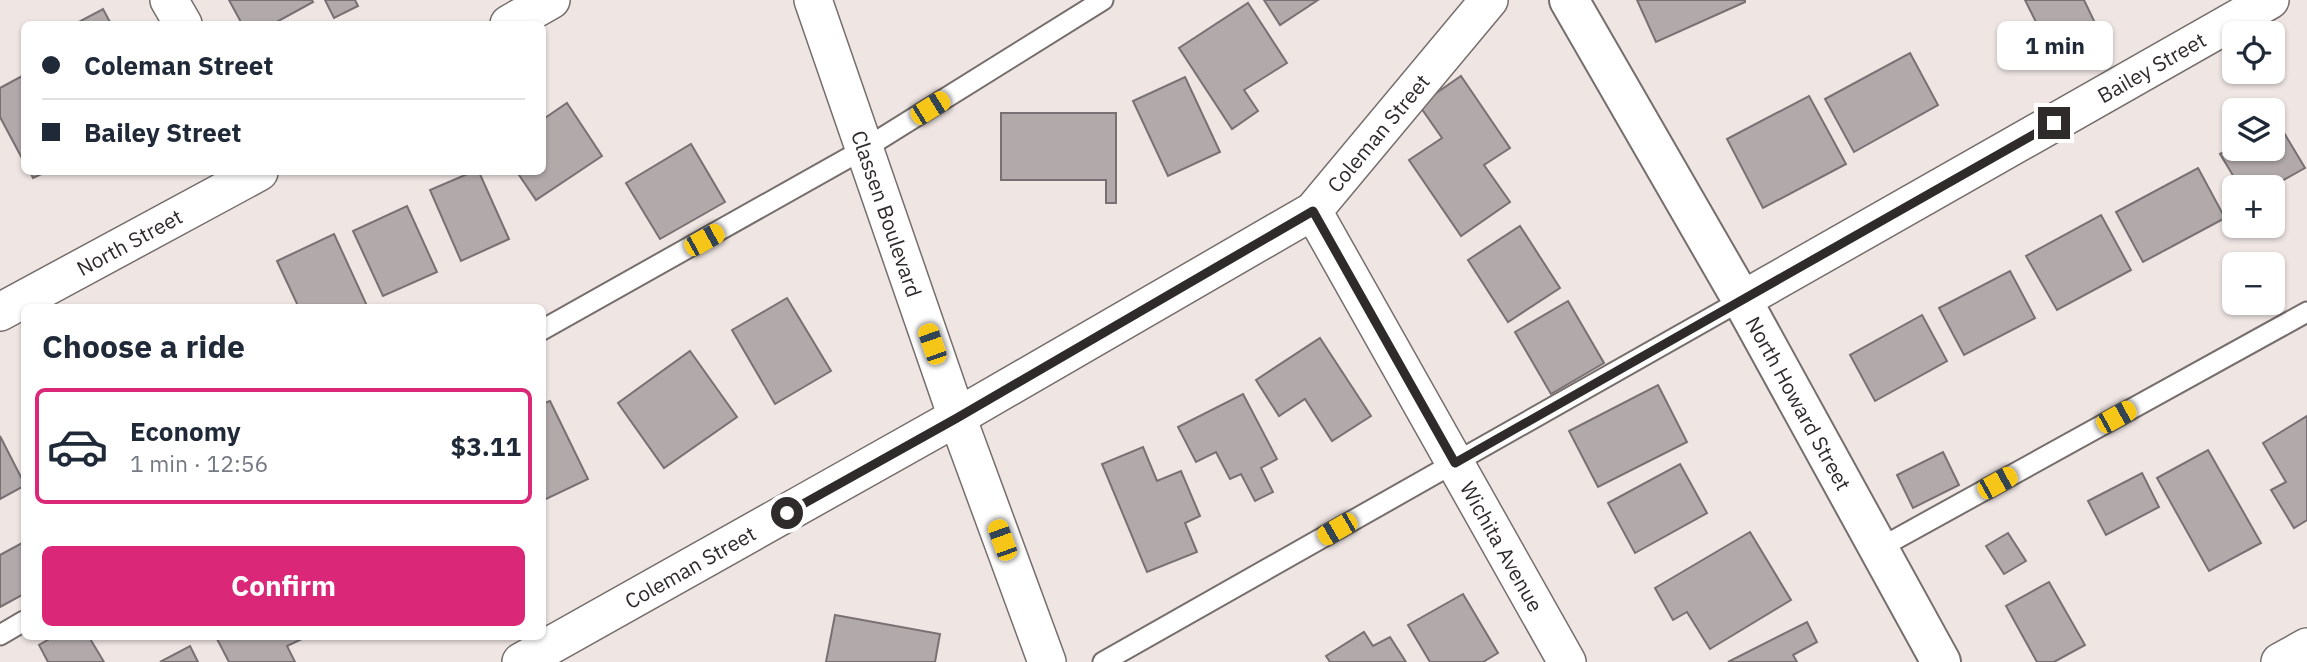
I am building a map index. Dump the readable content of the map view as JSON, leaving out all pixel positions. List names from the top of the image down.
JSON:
{
  "streets": {
    "street": [
      "Bailey Street",
      "Coleman Street",
      "Classen Boulevard",
      "North Street",
      "North Howard Street",
      "Wichita Avenue"
    ]
  },
  "crossings": [
    ["Bailey Street", "North Howard Street"],
    ["Coleman Street", "Classen Boulevard"],
    ["Coleman Street", "Wichita Avenue"]
  ],
  "page": {
    "map_buttons": ["+", "−"],
    "bubble": "1 min",
    "banner": ["Coleman Street", "Bailey Street"],
    "heading": "Choose a ride",
    "list": [
      {
        "name": "Economy",
        "note": "1 min · 12:56",
        "value": "$3.11"
      }
    ],
    "buttons": "Confirm"
  }
}
